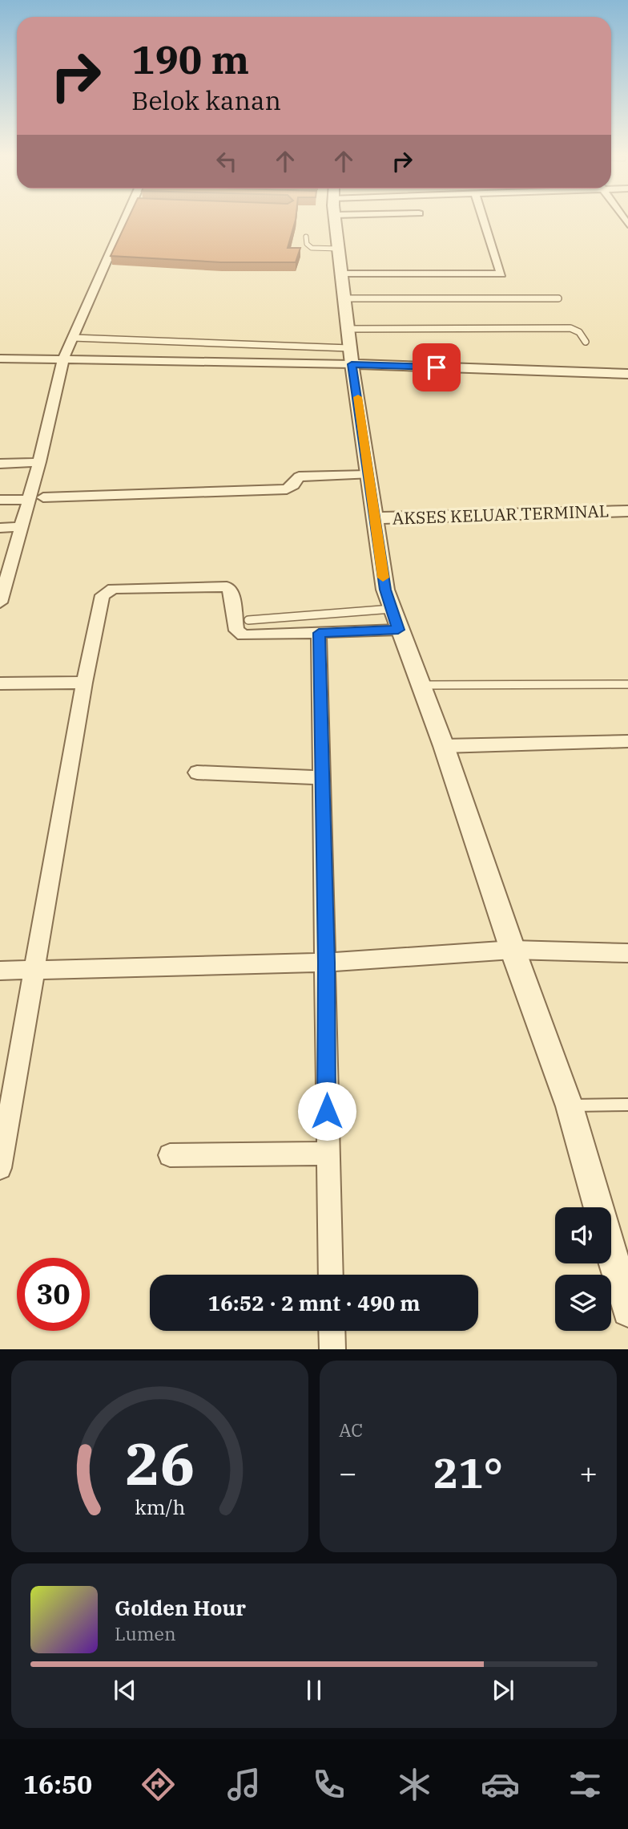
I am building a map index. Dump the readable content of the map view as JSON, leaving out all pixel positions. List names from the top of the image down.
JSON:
{
  "streets": {
    "street": ["AKSES KELUAR TERMINAL"]
  },
  "page": {
    "turn": ["190 m", "Belok kanan"],
    "limit": "30",
    "trip": "16:52 · 2 mnt · 490 m",
    "tile": "AC",
    "heat": ["−", "21°", "+"],
    "song": ["Golden Hour", "Lumen"],
    "tabs": "16:50",
    "gauge": ["26", "km/h"]
  }
}
